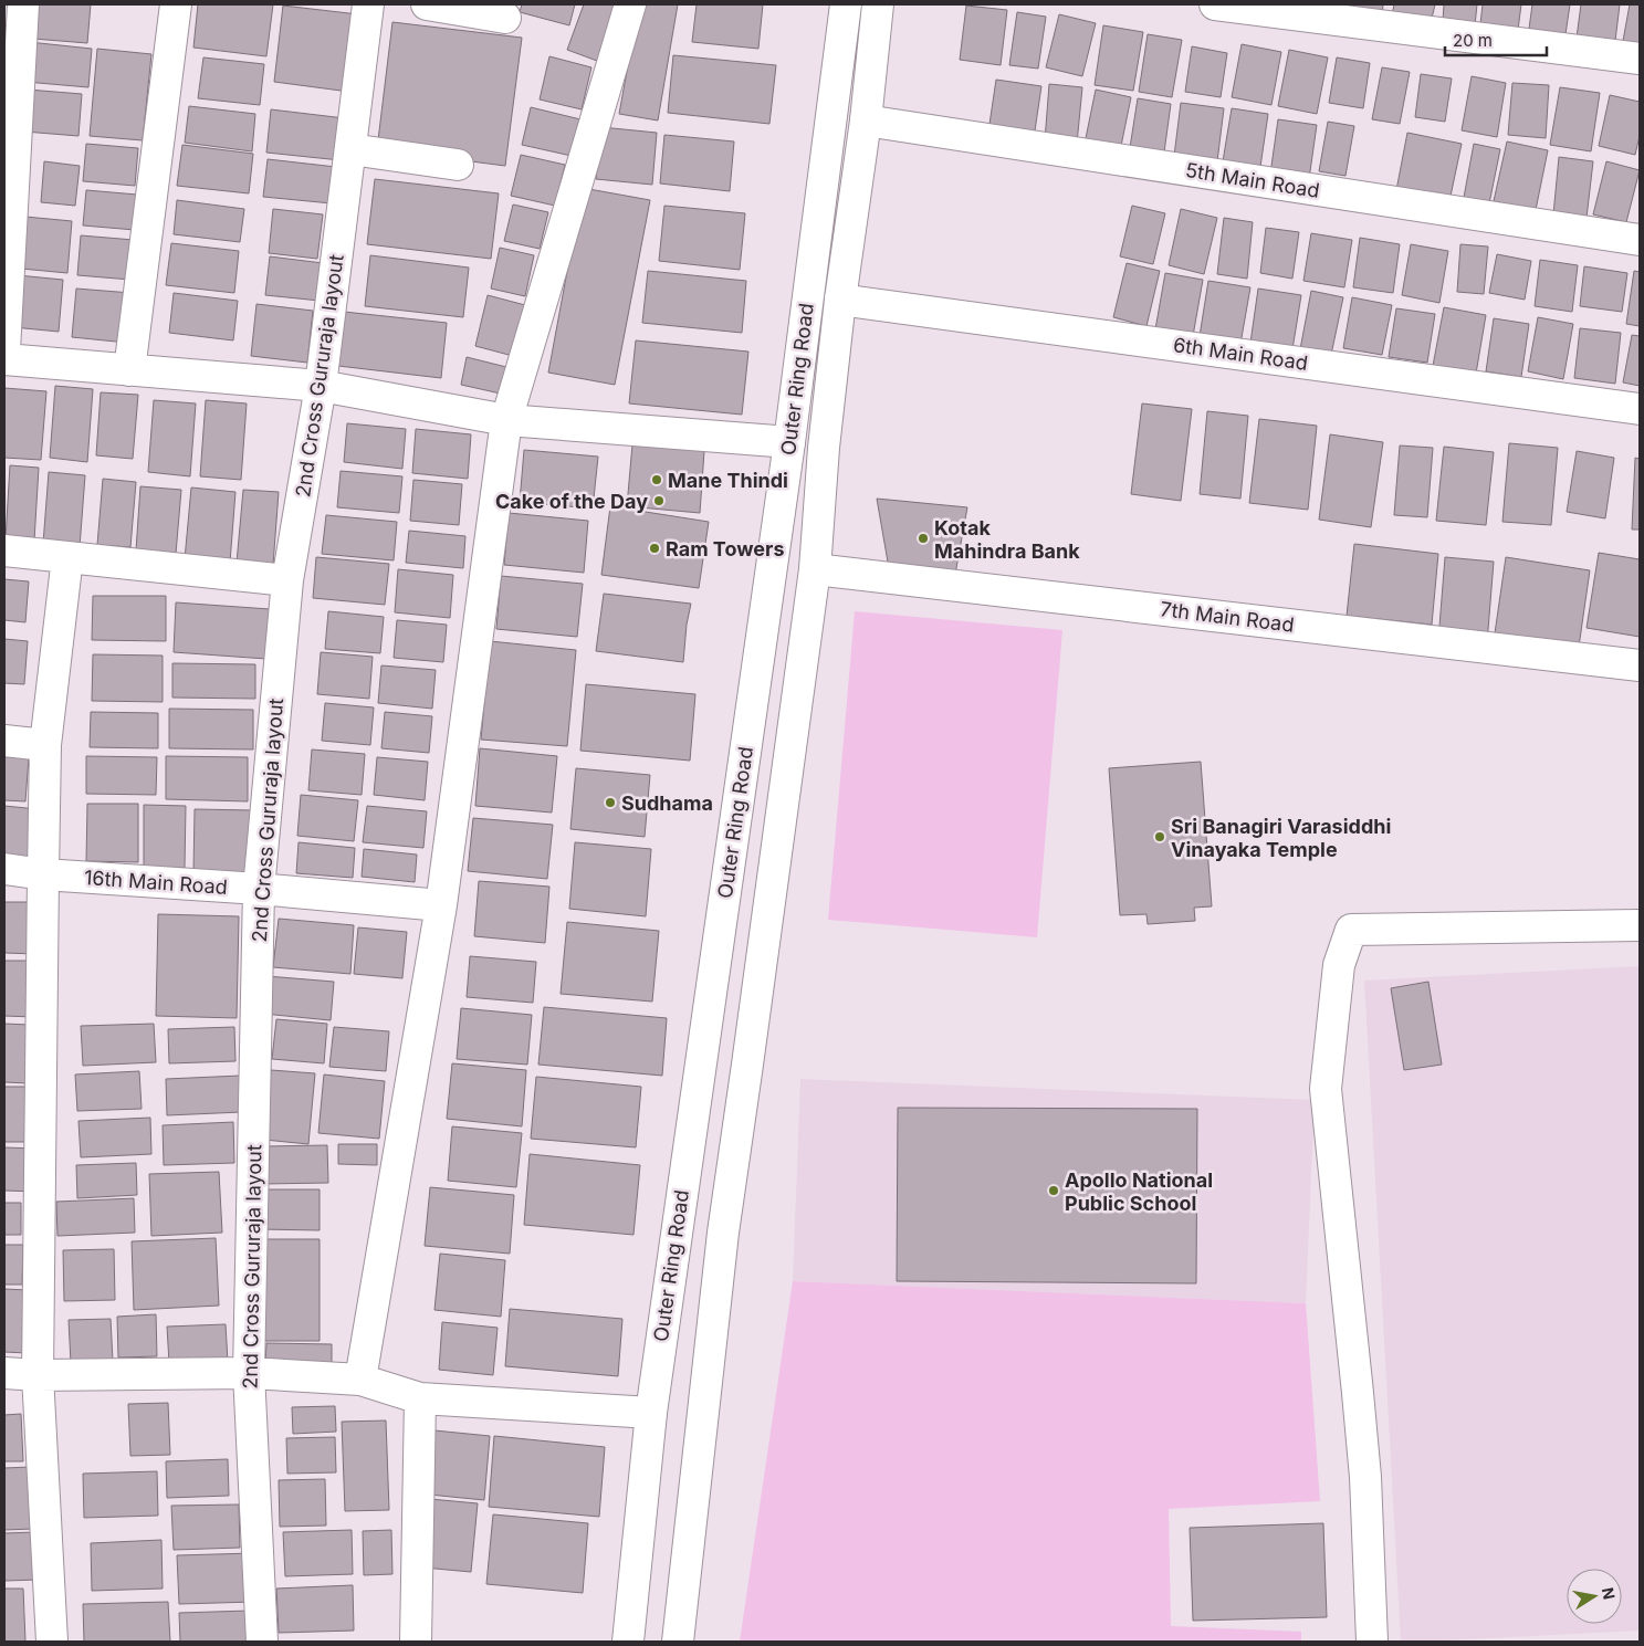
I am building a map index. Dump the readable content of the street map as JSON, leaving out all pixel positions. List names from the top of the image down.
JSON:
{
  "streets": {
    "main road": [
      "5th Main Road",
      "6th Main Road",
      "2nd Cross Gururaja layout",
      "Outer Ring Road",
      "7th Main Road",
      "16th Main Road"
    ]
  },
  "crossings": [
    ["5th Main Road", "Outer Ring Road"],
    ["6th Main Road", "Outer Ring Road"],
    ["2nd Cross Gururaja layout", "16th Main Road"],
    ["Outer Ring Road", "7th Main Road"]
  ],
  "places": [
    "Mane Thindi",
    "Cake of the Day",
    "Kotak Mahindra Bank",
    "Ram Towers",
    "Sudhama",
    "Sri Banagiri Varasiddhi Vinayaka Temple",
    "Apollo National Public School"
  ],
  "scale_bar": "20 m",
  "north": "right"
}
